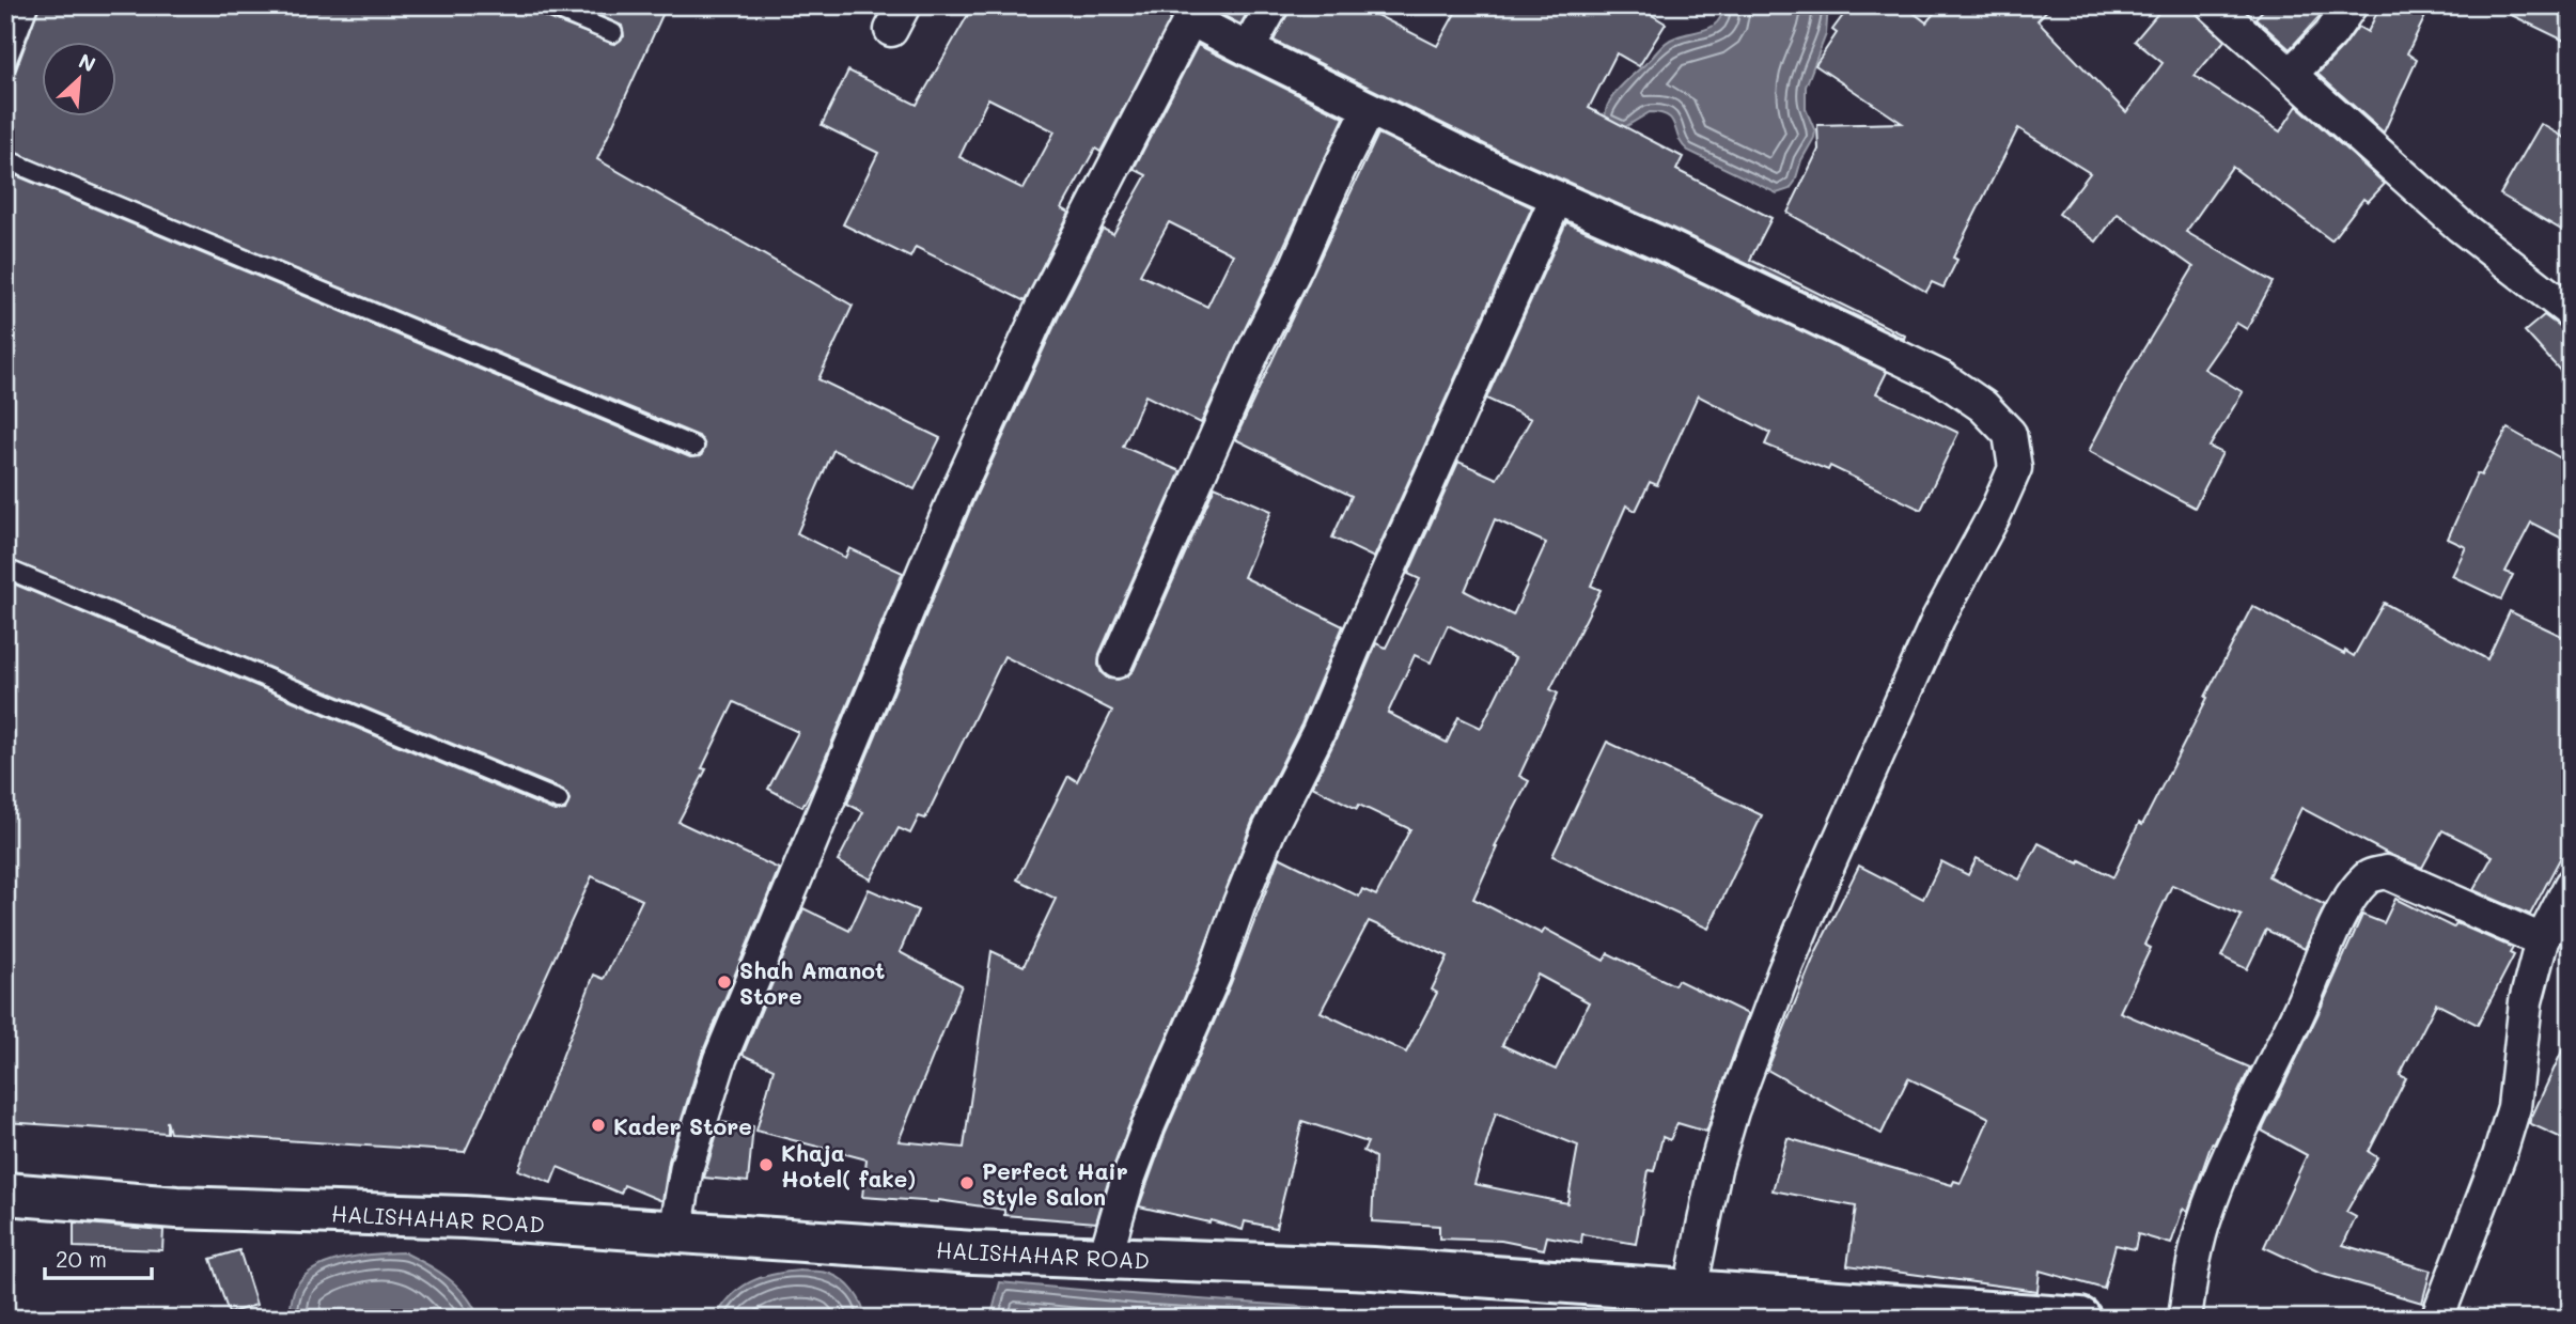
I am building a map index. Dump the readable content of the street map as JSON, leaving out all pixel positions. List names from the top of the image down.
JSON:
{
  "streets": {
    "street": ["HALISHAHAR ROAD"]
  },
  "places": [
    "Shah Amanot Store",
    "Kader Store",
    "Khaja Hotel( fake)",
    "Perfect Hair Style Salon"
  ],
  "scale_bar": "20 m",
  "north": "top right"
}
